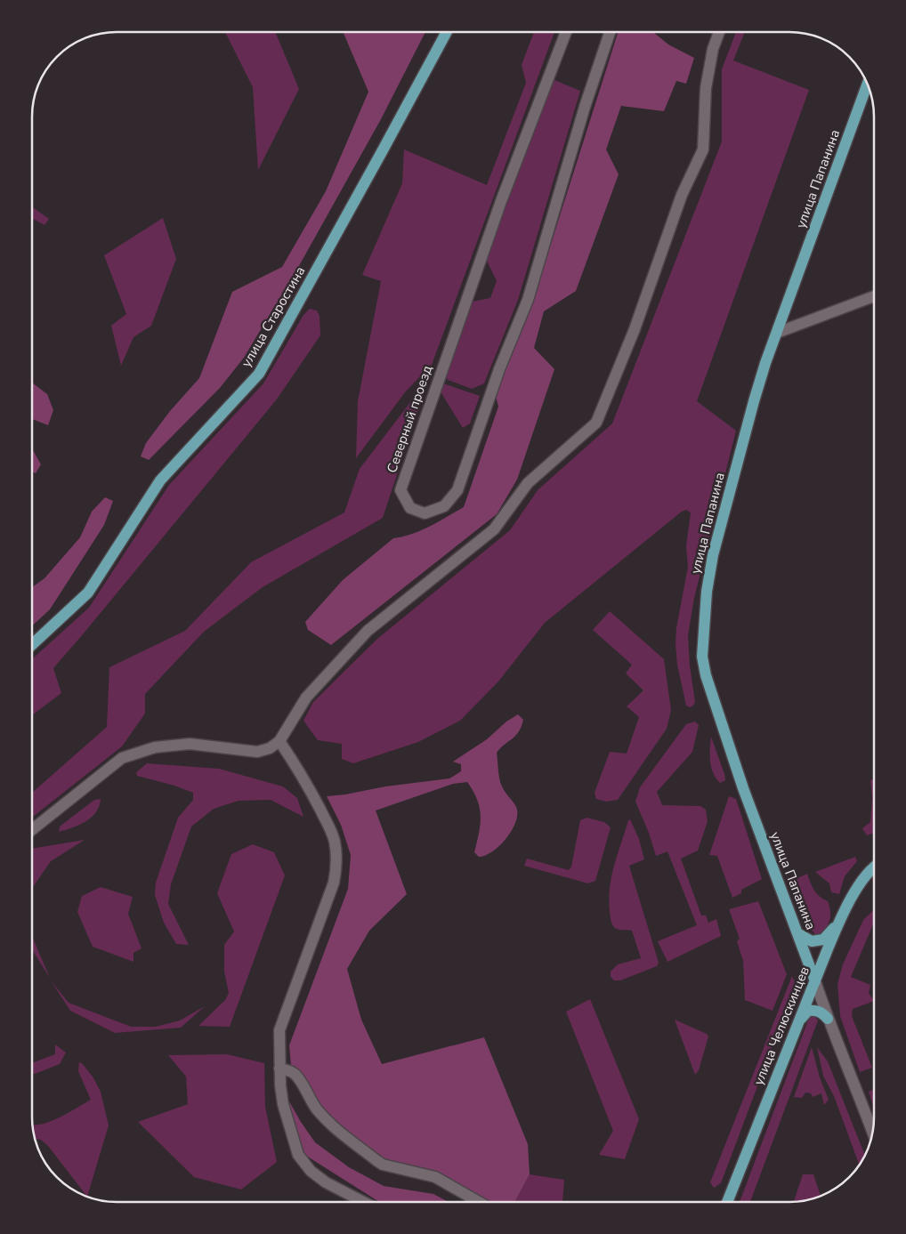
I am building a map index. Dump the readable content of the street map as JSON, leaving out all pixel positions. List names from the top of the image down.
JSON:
{
  "streets": {
    "main road": ["улица Папанина", "улица Старостина", "улица Челюскинцев"],
    "street": ["Северный проезд"]
  },
  "crossings": [
    ["улица Папанина", "улица Челюскинцев"]
  ]
}
